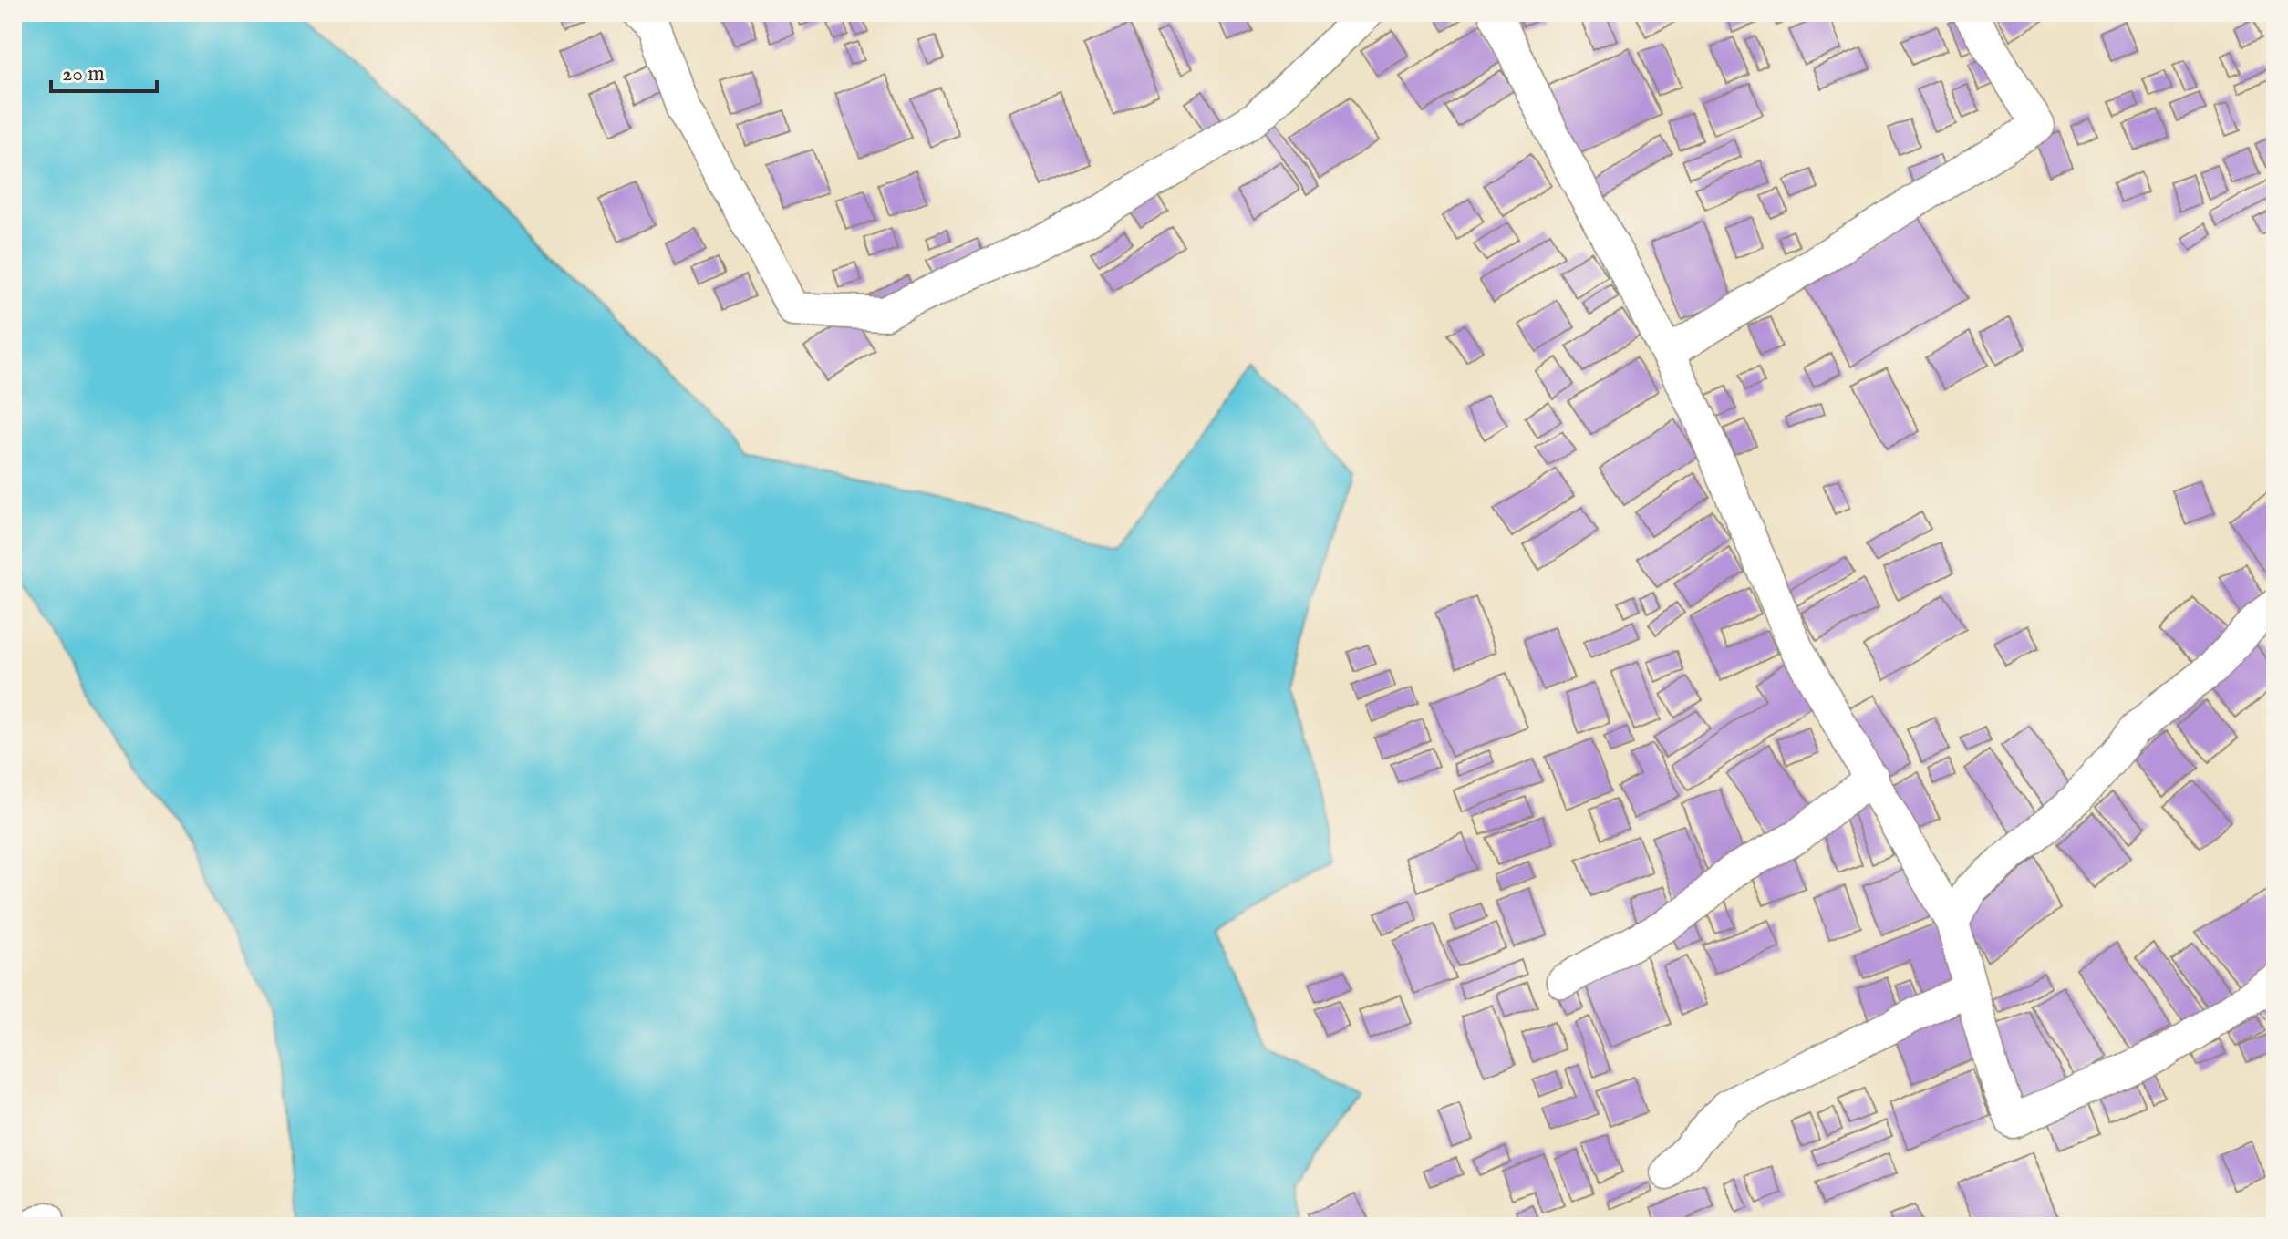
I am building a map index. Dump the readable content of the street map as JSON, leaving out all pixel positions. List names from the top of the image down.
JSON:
{
  "scale_bar": "20 m"
}
